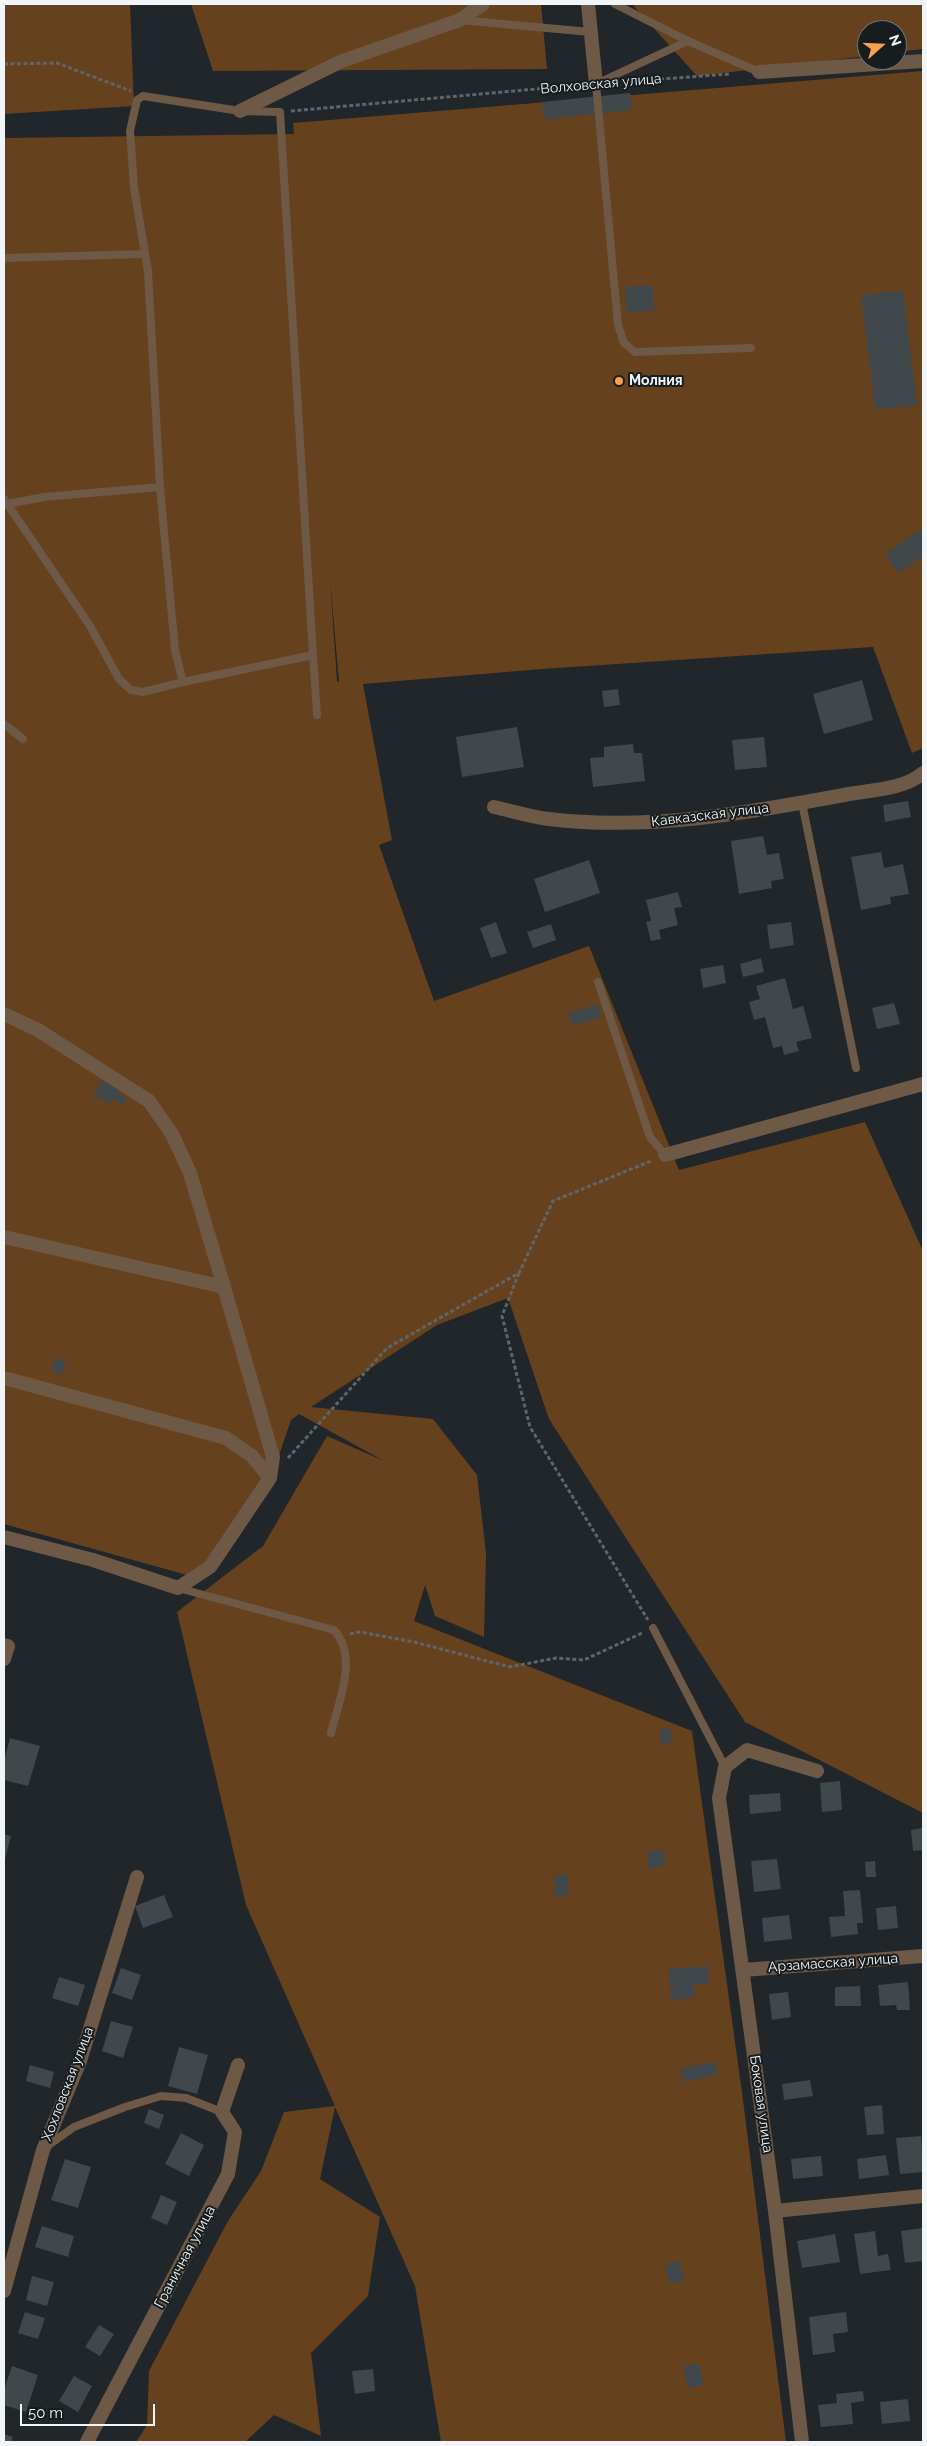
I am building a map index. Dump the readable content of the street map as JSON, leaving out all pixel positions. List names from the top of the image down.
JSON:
{
  "streets": {
    "street": [
      "Кавказская улица",
      "Арзамасская улица",
      "Хохловская улица",
      "Боковая улица",
      "Граничная улица"
    ],
    "path": ["Волховская улица"]
  },
  "crossings": [
    ["Арзамасская улица", "Боковая улица"]
  ],
  "places": ["Молния"],
  "scale_bar": "50 m",
  "north": "right"
}
